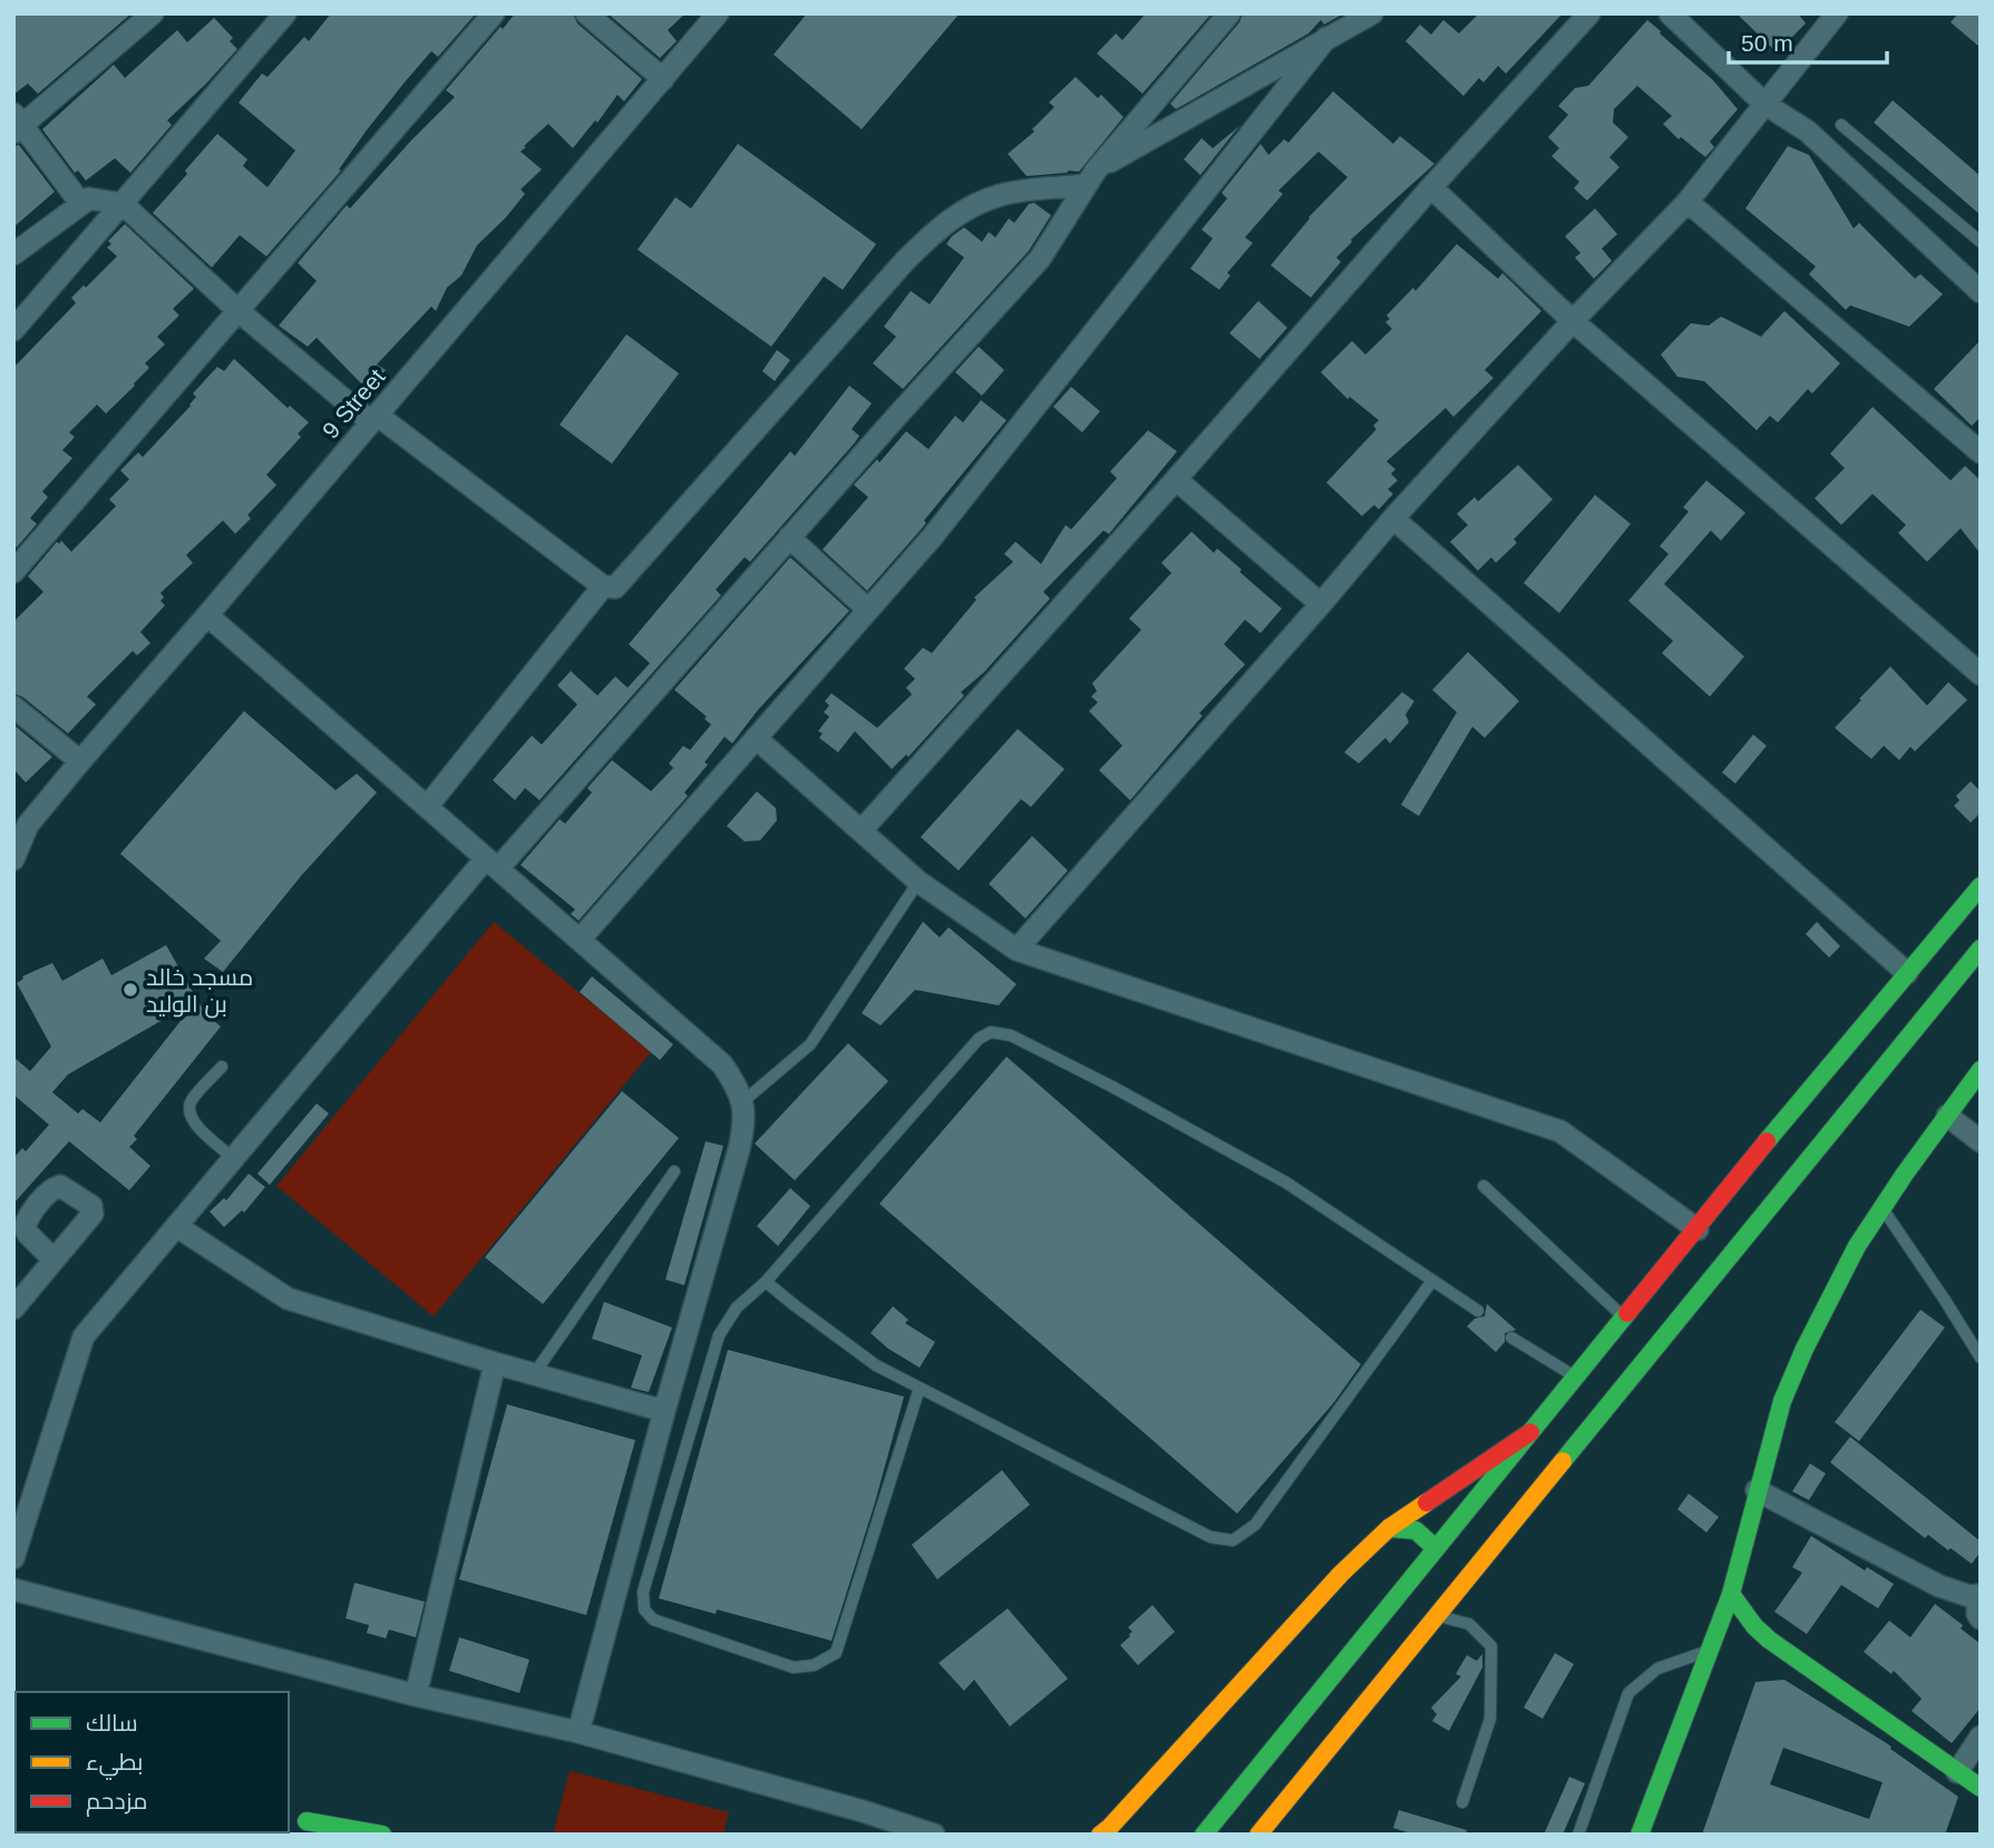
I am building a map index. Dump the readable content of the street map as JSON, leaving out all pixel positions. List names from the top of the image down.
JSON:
{
  "streets": {
    "street": ["9 Street"]
  },
  "places": ["مسجد خالد بن الوليد"],
  "legend": ["سالك", "بطيء", "مزدحم"],
  "scale_bar": "50 m"
}
